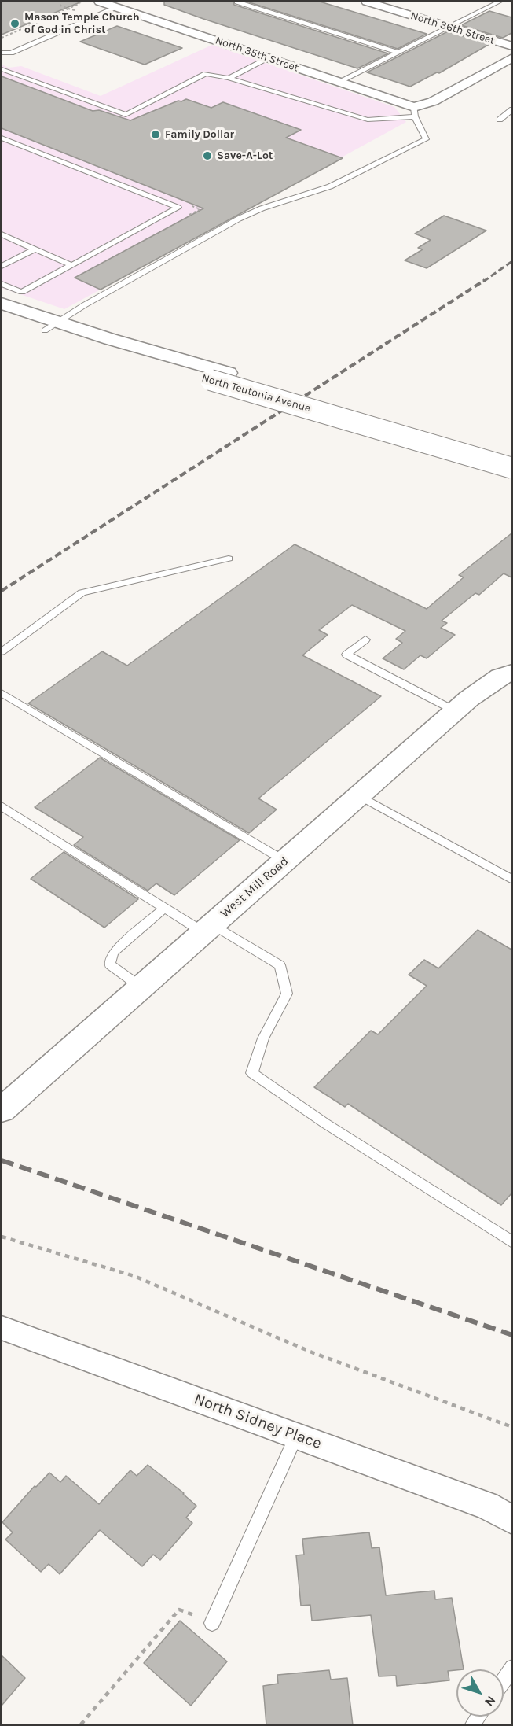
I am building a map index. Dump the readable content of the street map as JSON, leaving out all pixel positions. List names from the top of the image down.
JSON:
{
  "streets": {
    "main road": ["North Teutonia Avenue", "West Mill Road"],
    "street": ["North 36th Street", "North 35th Street", "North Sidney Place"]
  },
  "places": ["Mason Temple Church of God in Christ", "Family Dollar", "Save-A-Lot"],
  "north": "bottom right"
}
